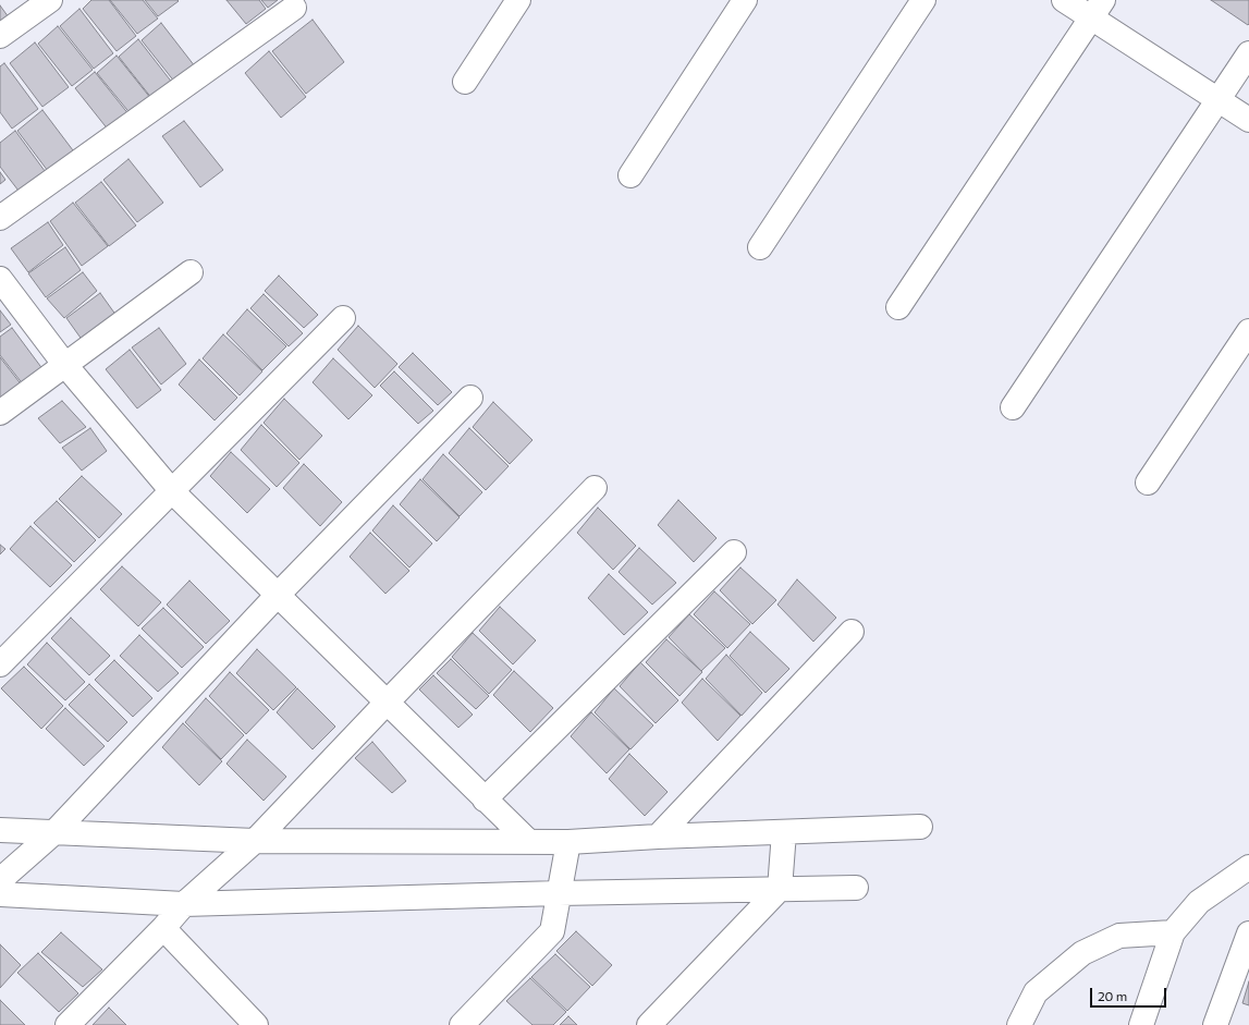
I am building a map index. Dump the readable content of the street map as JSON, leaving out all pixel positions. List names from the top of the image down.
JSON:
{
  "scale_bar": "20 m"
}
